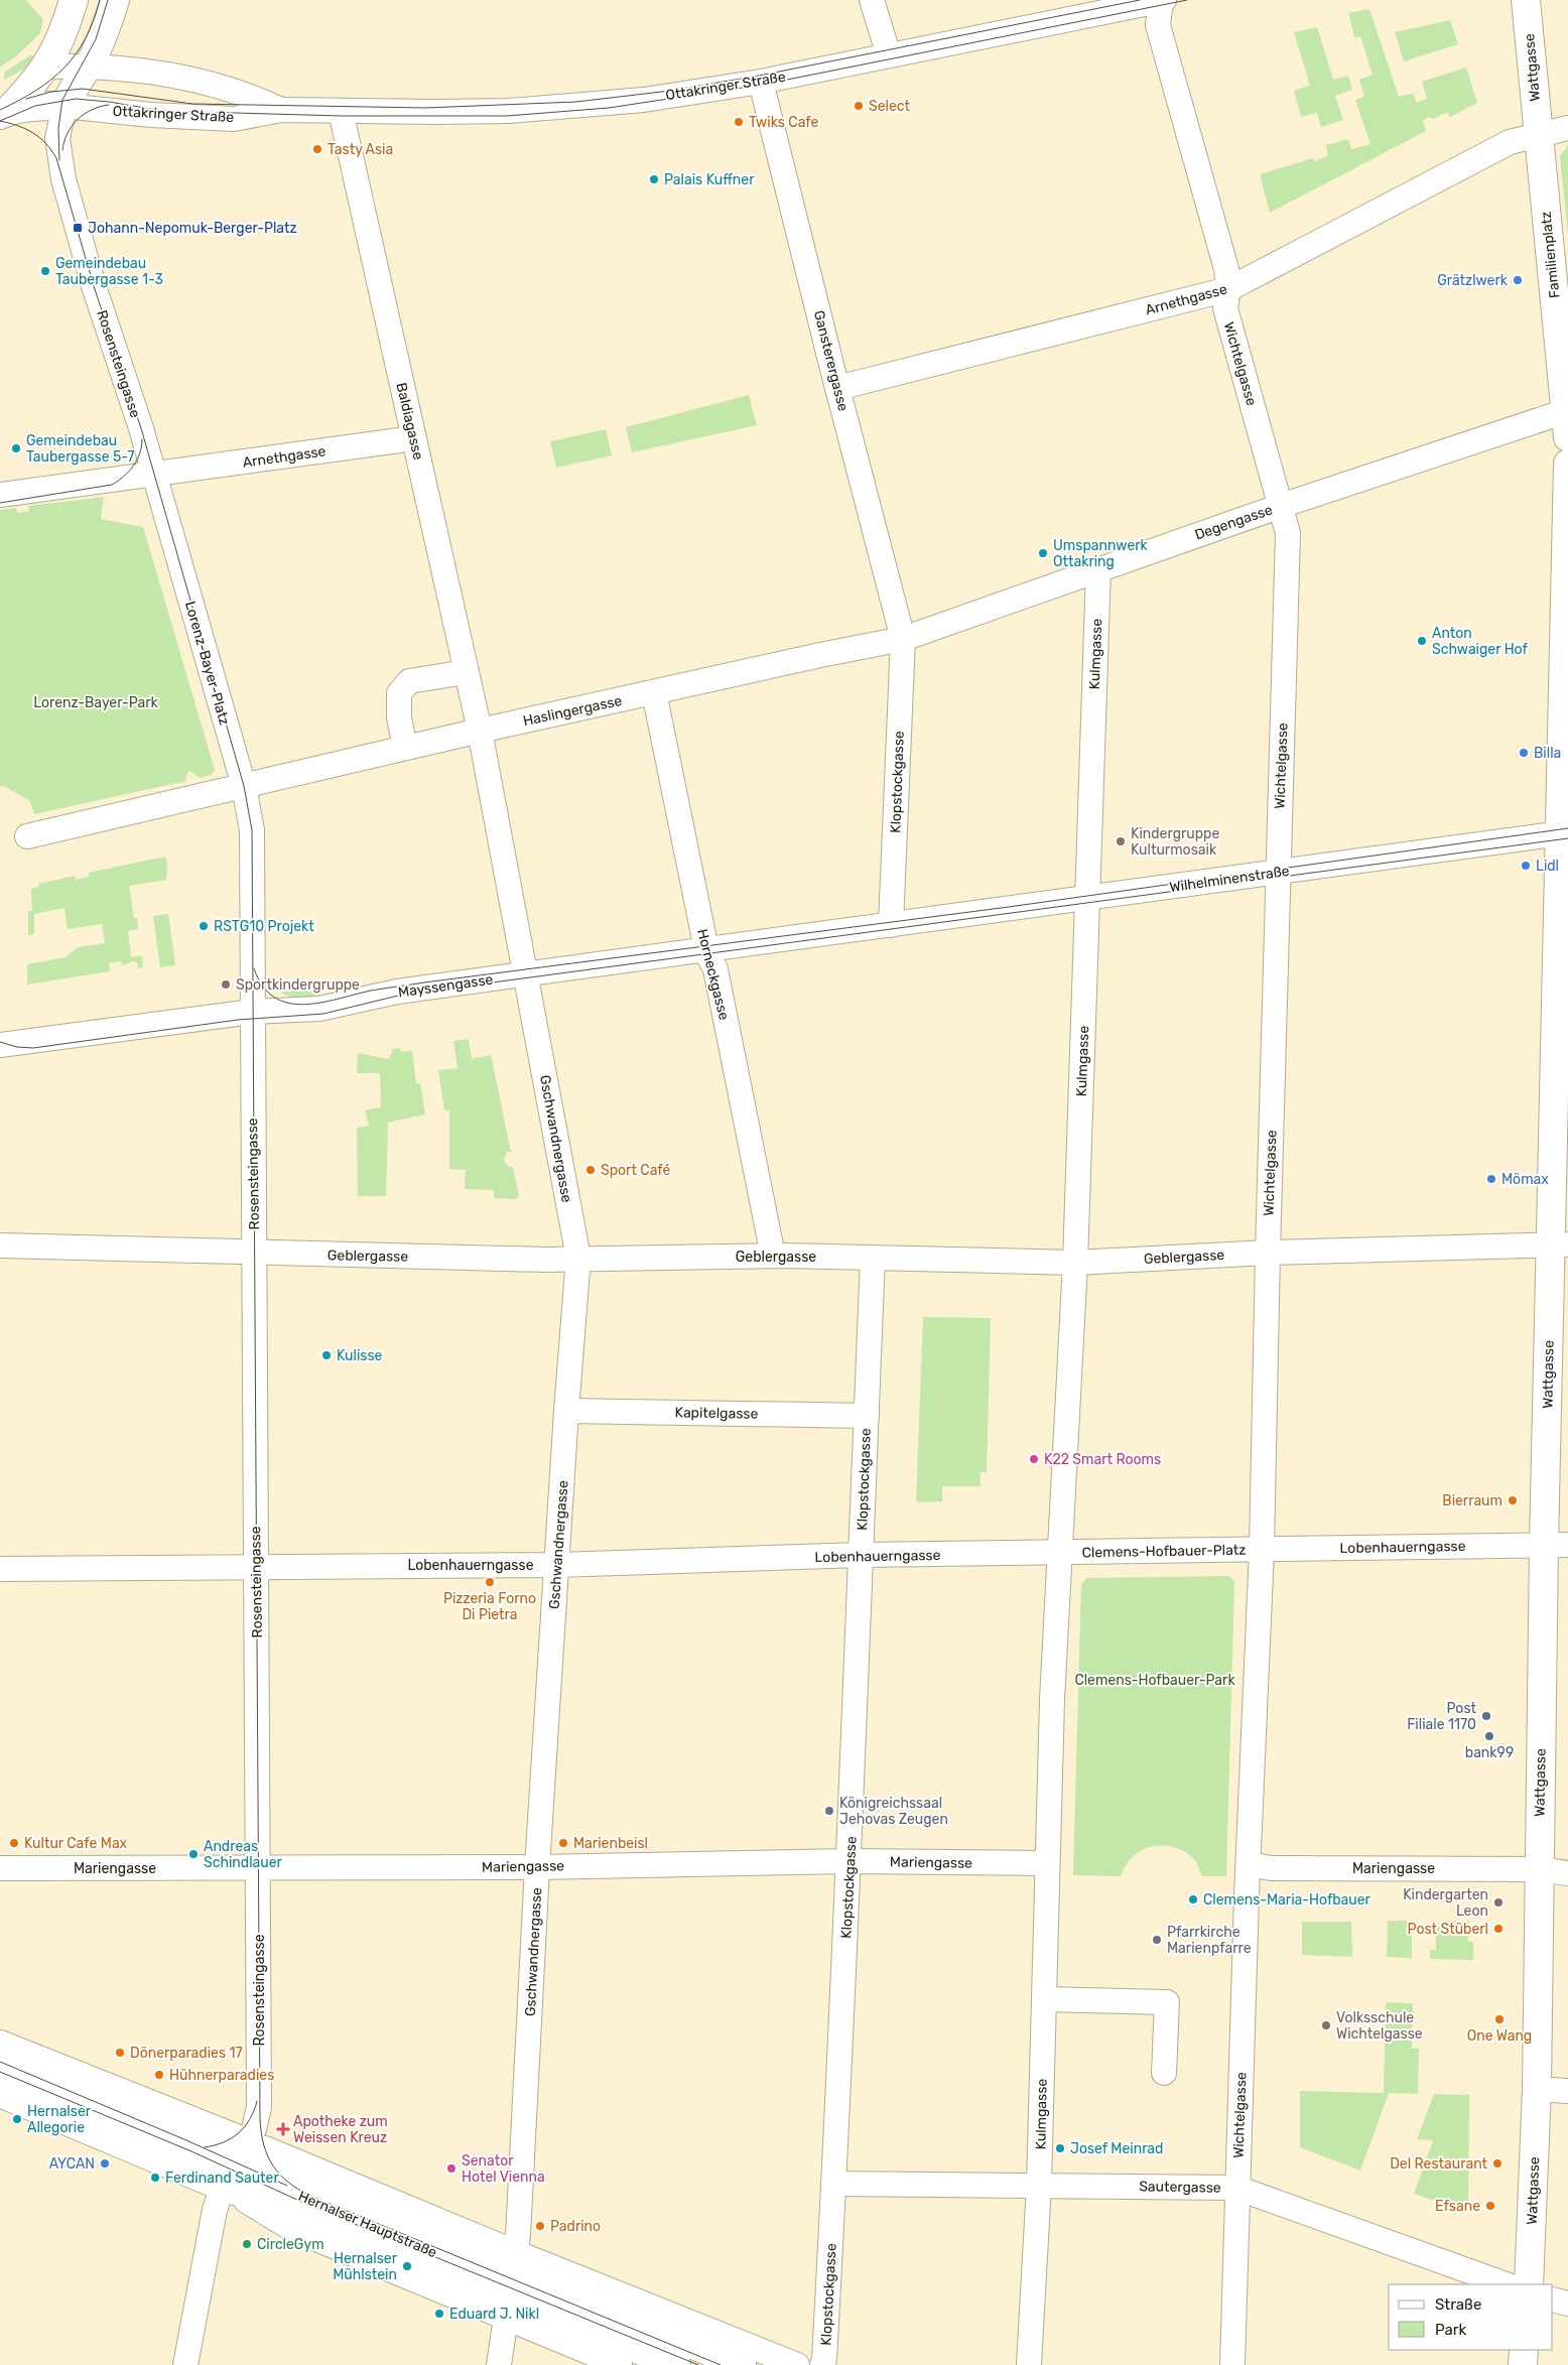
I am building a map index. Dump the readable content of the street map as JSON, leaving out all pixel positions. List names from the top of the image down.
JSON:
{
  "streets": {
    "main road": ["Wattgasse", "Familienplatz", "Hernalser Hauptstraße"],
    "street": [
      "Ottakringer Straße",
      "Arnethgasse",
      "Gansterergasse",
      "Rosensteingasse",
      "Wichtelgasse",
      "Baldiagasse",
      "Degengasse",
      "Kulmgasse",
      "Lorenz-Bayer-Platz",
      "Haslingergasse",
      "Klopstockgasse",
      "Wilhelminenstraße",
      "Horneckgasse",
      "Mayssengasse",
      "Gschwandnergasse",
      "Geblergasse",
      "Kapitelgasse",
      "Lobenhauerngasse",
      "Clemens-Hofbauer-Platz",
      "Mariengasse",
      "Sautergasse"
    ]
  },
  "crossings": [
    ["Wattgasse", "Familienplatz"],
    ["Wattgasse", "Arnethgasse"],
    ["Wattgasse", "Wilhelminenstraße"],
    ["Wattgasse", "Geblergasse"],
    ["Wattgasse", "Lobenhauerngasse"],
    ["Wattgasse", "Mariengasse"],
    ["Ottakringer Straße", "Gansterergasse"],
    ["Ottakringer Straße", "Rosensteingasse"],
    ["Ottakringer Straße", "Wichtelgasse"],
    ["Ottakringer Straße", "Baldiagasse"],
    ["Familienplatz", "Arnethgasse"],
    ["Familienplatz", "Degengasse"],
    ["Arnethgasse", "Gansterergasse"],
    ["Arnethgasse", "Rosensteingasse"],
    ["Arnethgasse", "Wichtelgasse"],
    ["Arnethgasse", "Baldiagasse"],
    ["Arnethgasse", "Lorenz-Bayer-Platz"],
    ["Gansterergasse", "Degengasse"],
    ["Gansterergasse", "Haslingergasse"],
    ["Gansterergasse", "Klopstockgasse"],
    ["Rosensteingasse", "Lorenz-Bayer-Platz"],
    ["Rosensteingasse", "Haslingergasse"],
    ["Rosensteingasse", "Mayssengasse"],
    ["Rosensteingasse", "Geblergasse"],
    ["Rosensteingasse", "Lobenhauerngasse"],
    ["Rosensteingasse", "Mariengasse"],
    ["Rosensteingasse", "Hernalser Hauptstraße"],
    ["Wichtelgasse", "Degengasse"],
    ["Wichtelgasse", "Wilhelminenstraße"],
    ["Wichtelgasse", "Geblergasse"],
    ["Wichtelgasse", "Lobenhauerngasse"],
    ["Wichtelgasse", "Clemens-Hofbauer-Platz"],
    ["Wichtelgasse", "Mariengasse"],
    ["Wichtelgasse", "Sautergasse"],
    ["Baldiagasse", "Haslingergasse"],
    ["Baldiagasse", "Gschwandnergasse"],
    ["Degengasse", "Kulmgasse"],
    ["Degengasse", "Haslingergasse"],
    ["Degengasse", "Klopstockgasse"],
    ["Kulmgasse", "Wilhelminenstraße"],
    ["Kulmgasse", "Geblergasse"],
    ["Kulmgasse", "Lobenhauerngasse"],
    ["Kulmgasse", "Clemens-Hofbauer-Platz"],
    ["Kulmgasse", "Mariengasse"],
    ["Kulmgasse", "Sautergasse"],
    ["Lorenz-Bayer-Platz", "Haslingergasse"],
    ["Haslingergasse", "Klopstockgasse"],
    ["Haslingergasse", "Horneckgasse"],
    ["Haslingergasse", "Gschwandnergasse"],
    ["Klopstockgasse", "Wilhelminenstraße"],
    ["Klopstockgasse", "Mayssengasse"],
    ["Klopstockgasse", "Geblergasse"],
    ["Klopstockgasse", "Kapitelgasse"],
    ["Klopstockgasse", "Lobenhauerngasse"],
    ["Klopstockgasse", "Mariengasse"],
    ["Klopstockgasse", "Sautergasse"],
    ["Wilhelminenstraße", "Mayssengasse"],
    ["Horneckgasse", "Mayssengasse"],
    ["Horneckgasse", "Geblergasse"],
    ["Mayssengasse", "Gschwandnergasse"],
    ["Gschwandnergasse", "Geblergasse"],
    ["Gschwandnergasse", "Kapitelgasse"],
    ["Gschwandnergasse", "Lobenhauerngasse"],
    ["Gschwandnergasse", "Mariengasse"],
    ["Gschwandnergasse", "Hernalser Hauptstraße"],
    ["Lobenhauerngasse", "Clemens-Hofbauer-Platz"],
    ["Clemens-Hofbauer-Platz", "Mariengasse"]
  ],
  "parks": ["Lorenz-Bayer-Park", "Clemens-Hofbauer-Park"],
  "places": {
    "other": [
      "Select",
      "Twiks Cafe",
      "Tasty Asia",
      "Palais Kuffner",
      "Gemeindebau Taubergasse 1-3",
      "Grätzlwerk",
      "Gemeindebau Taubergasse 5-7",
      "Umspannwerk Ottakring",
      "Anton Schwaiger Hof",
      "Billa",
      "Kindergruppe Kulturmosaik",
      "Lidl",
      "RSTG10 Projekt",
      "Sportkindergruppe",
      "Sport Café",
      "Mömax",
      "Kulisse",
      "K22 Smart Rooms",
      "Bierraum",
      "Pizzeria Forno Di Pietra",
      "Post Filiale 1170",
      "bank99",
      "Königreichssaal Jehovas Zeugen",
      "Kultur Cafe Max",
      "Marienbeisl",
      "Andreas Schindlauer",
      "Clemens-Maria-Hofbauer",
      "Kindergarten Leon",
      "Post Stüberl",
      "Pfarrkirche Marienpfarre",
      "One Wang",
      "Volksschule Wichtelgasse",
      "Dönerparadies 17",
      "Hühnerparadies",
      "Hernalser Allegorie",
      "Josef Meinrad",
      "AYCAN",
      "Del Restaurant",
      "Senator Hotel Vienna",
      "Ferdinand Sauter",
      "Efsane",
      "Padrino",
      "CircleGym",
      "Hernalser Mühlstein",
      "Eduard J. Nikl"
    ],
    "transit": ["Johann-Nepomuk-Berger-Platz"],
    "health": ["Apotheke zum Weissen Kreuz"]
  },
  "legend": ["Straße", "Park"]
}
